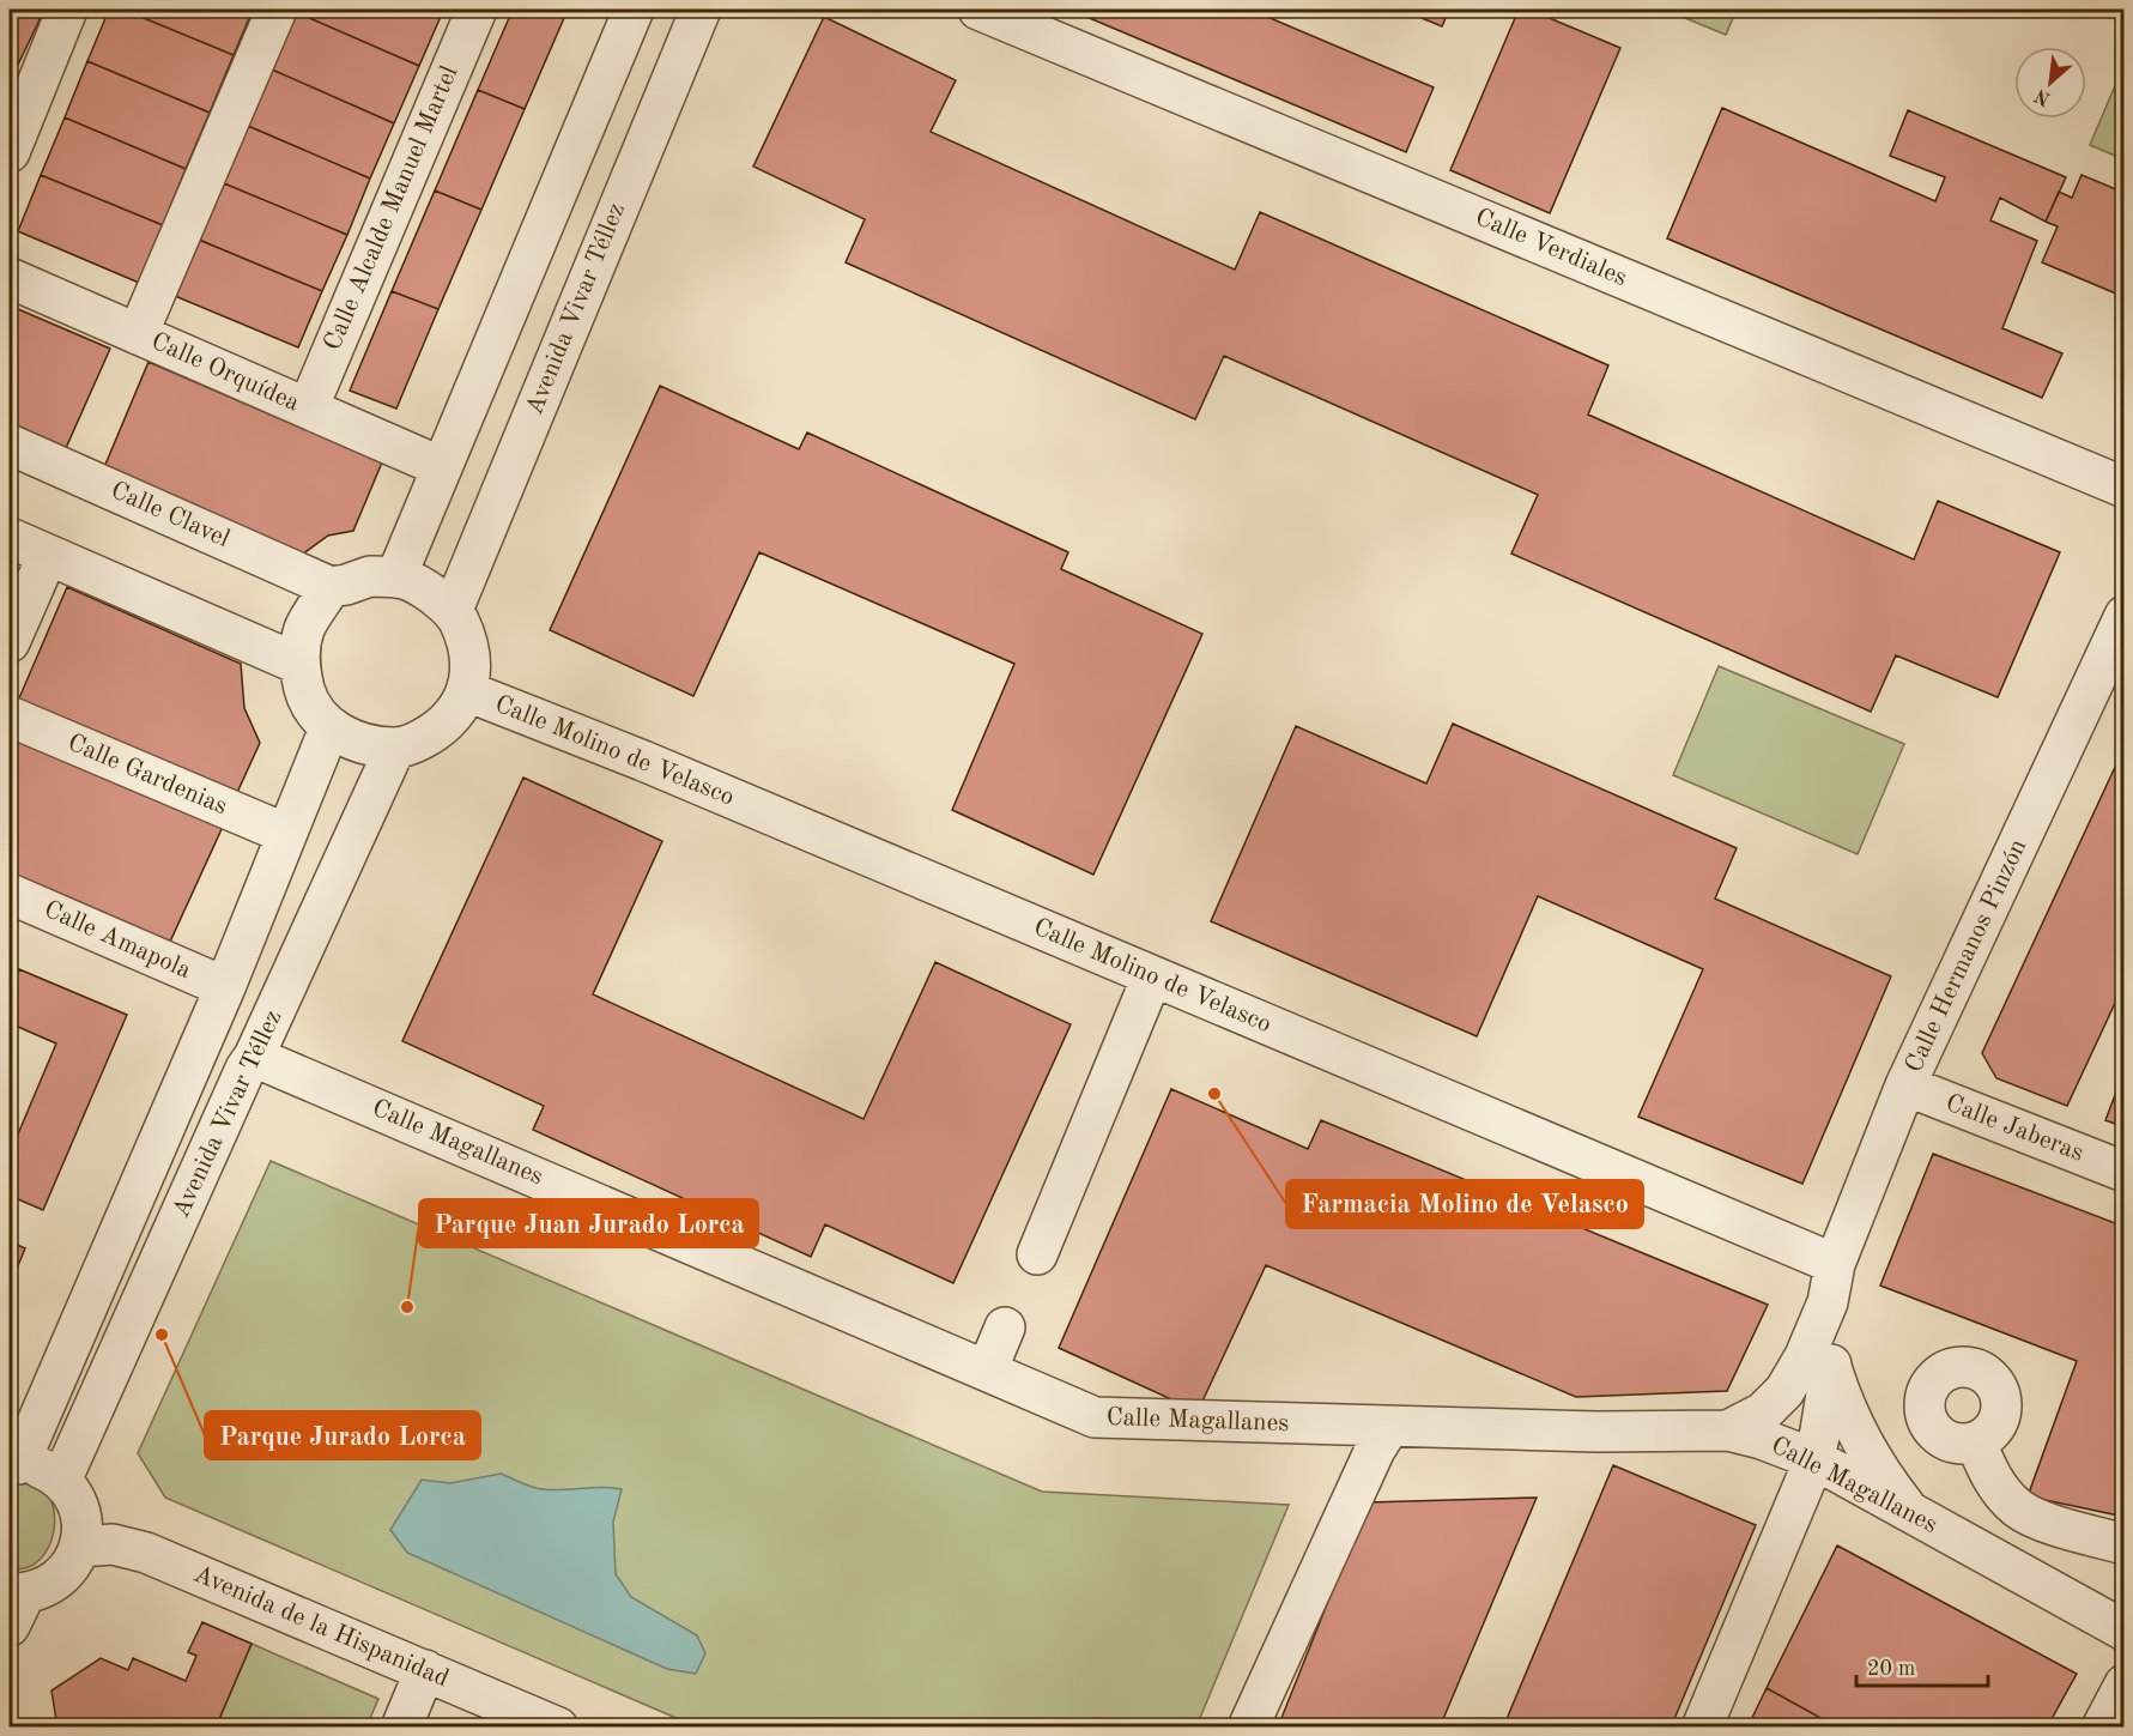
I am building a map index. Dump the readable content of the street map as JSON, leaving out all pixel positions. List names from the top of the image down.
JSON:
{
  "streets": {
    "street": [
      "Calle Alcalde Manuel Martel",
      "Calle Verdiales",
      "Avenida Vivar Téllez",
      "Calle Orquídea",
      "Calle Clavel",
      "Calle Molino de Velasco",
      "Calle Gardenias",
      "Calle Amapola",
      "Calle Hermanos Pinzón",
      "Calle Jaberas",
      "Calle Magallanes",
      "Avenida de la Hispanidad"
    ]
  },
  "crossings": [
    ["Calle Alcalde Manuel Martel", "Calle Orquídea"],
    ["Avenida Vivar Téllez", "Calle Clavel"],
    ["Avenida Vivar Téllez", "Calle Molino de Velasco"],
    ["Avenida Vivar Téllez", "Calle Gardenias"],
    ["Avenida Vivar Téllez", "Calle Amapola"],
    ["Avenida Vivar Téllez", "Calle Magallanes"],
    ["Calle Clavel", "Calle Molino de Velasco"],
    ["Calle Molino de Velasco", "Calle Hermanos Pinzón"],
    ["Calle Hermanos Pinzón", "Calle Jaberas"]
  ],
  "places": ["Farmacia Molino de Velasco", "Parque Juan Jurado Lorca", "Parque Jurado Lorca"],
  "scale_bar": "20 m",
  "north": "bottom left"
}
